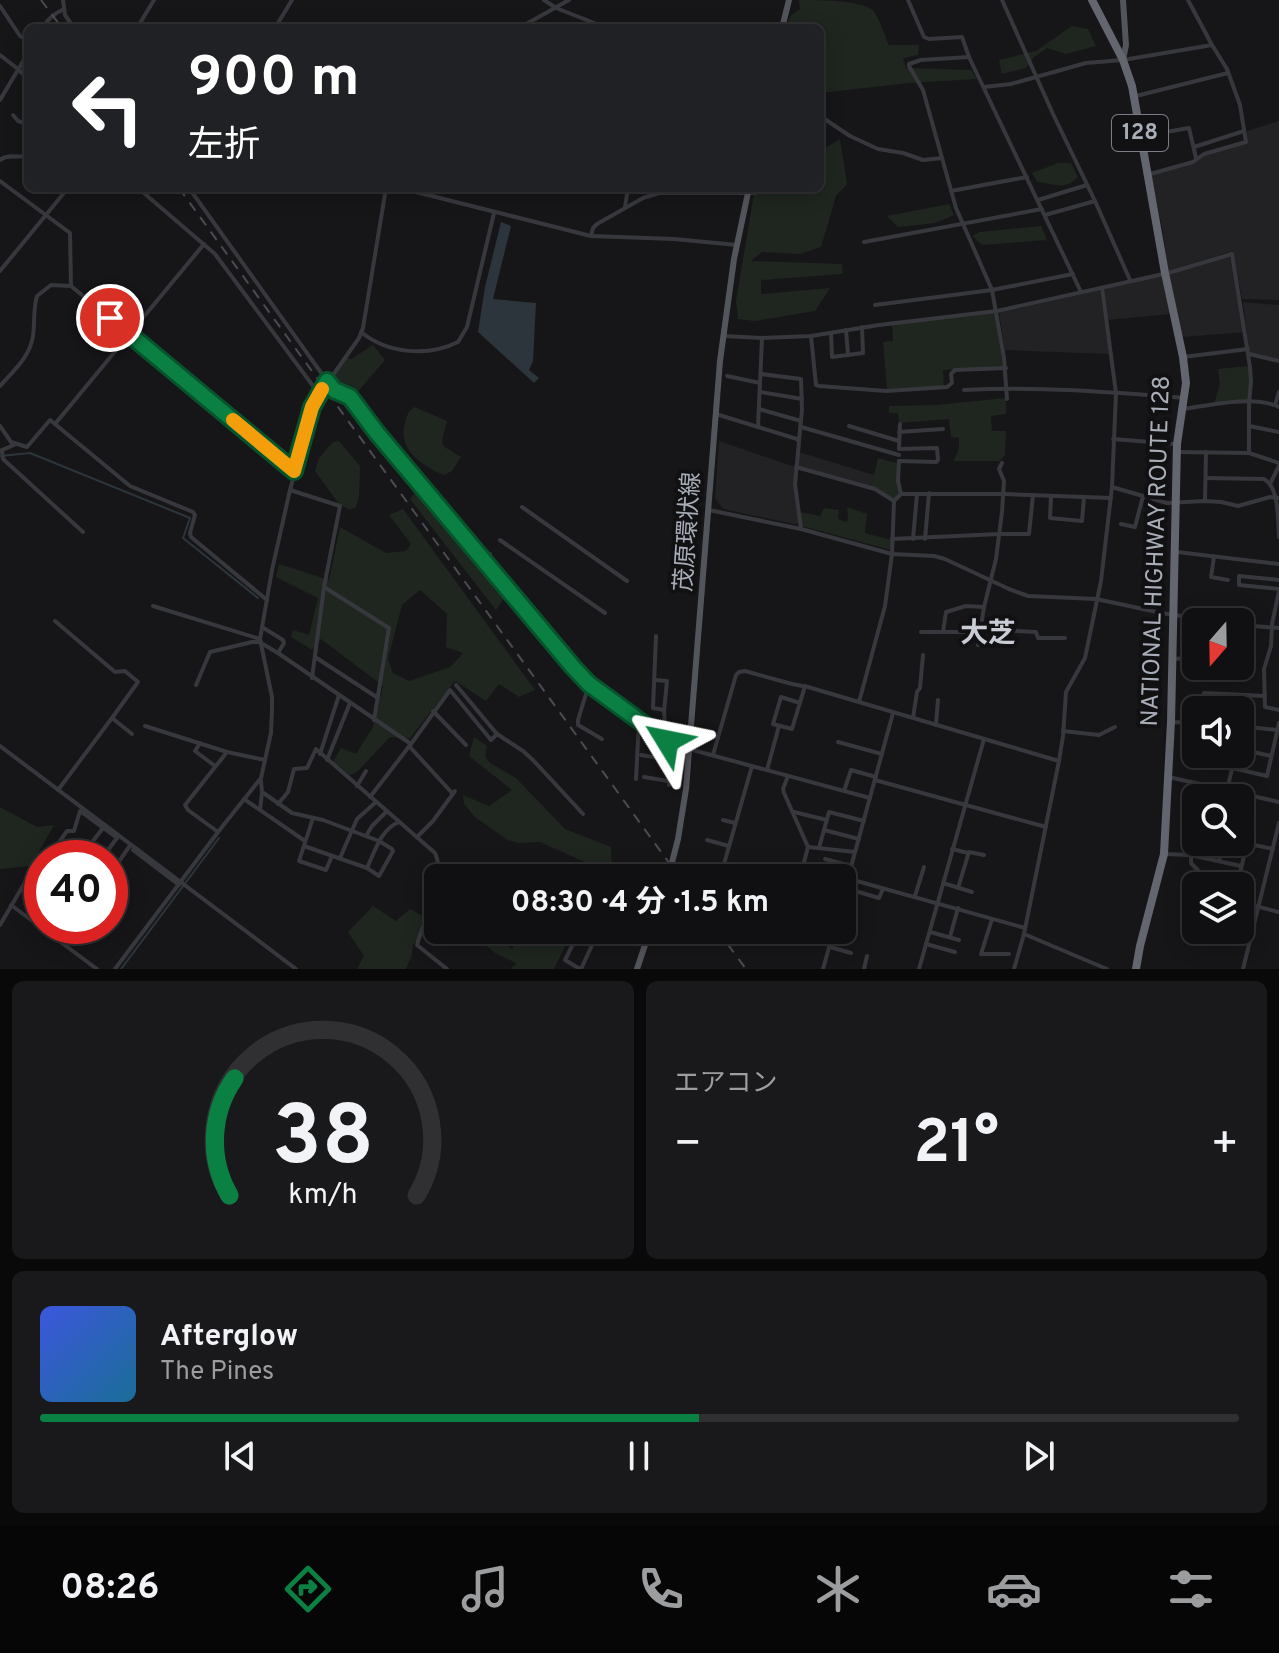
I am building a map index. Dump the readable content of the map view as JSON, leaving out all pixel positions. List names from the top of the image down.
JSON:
{
  "streets": {
    "highway": ["128", "NATIONAL HIGHWAY ROUTE 128"],
    "main road": ["茂原環状線"]
  },
  "districts": ["大芝"],
  "north": "bottom",
  "page": {
    "turn": ["900 m", "左折"],
    "limit": "40",
    "trip": "08:30 · 4 分 · 1.5 km",
    "tile": "エアコン",
    "heat": ["−", "21°", "+"],
    "song": ["Afterglow", "The Pines"],
    "tabs": "08:26",
    "gauge": ["38", "km/h"]
  }
}
